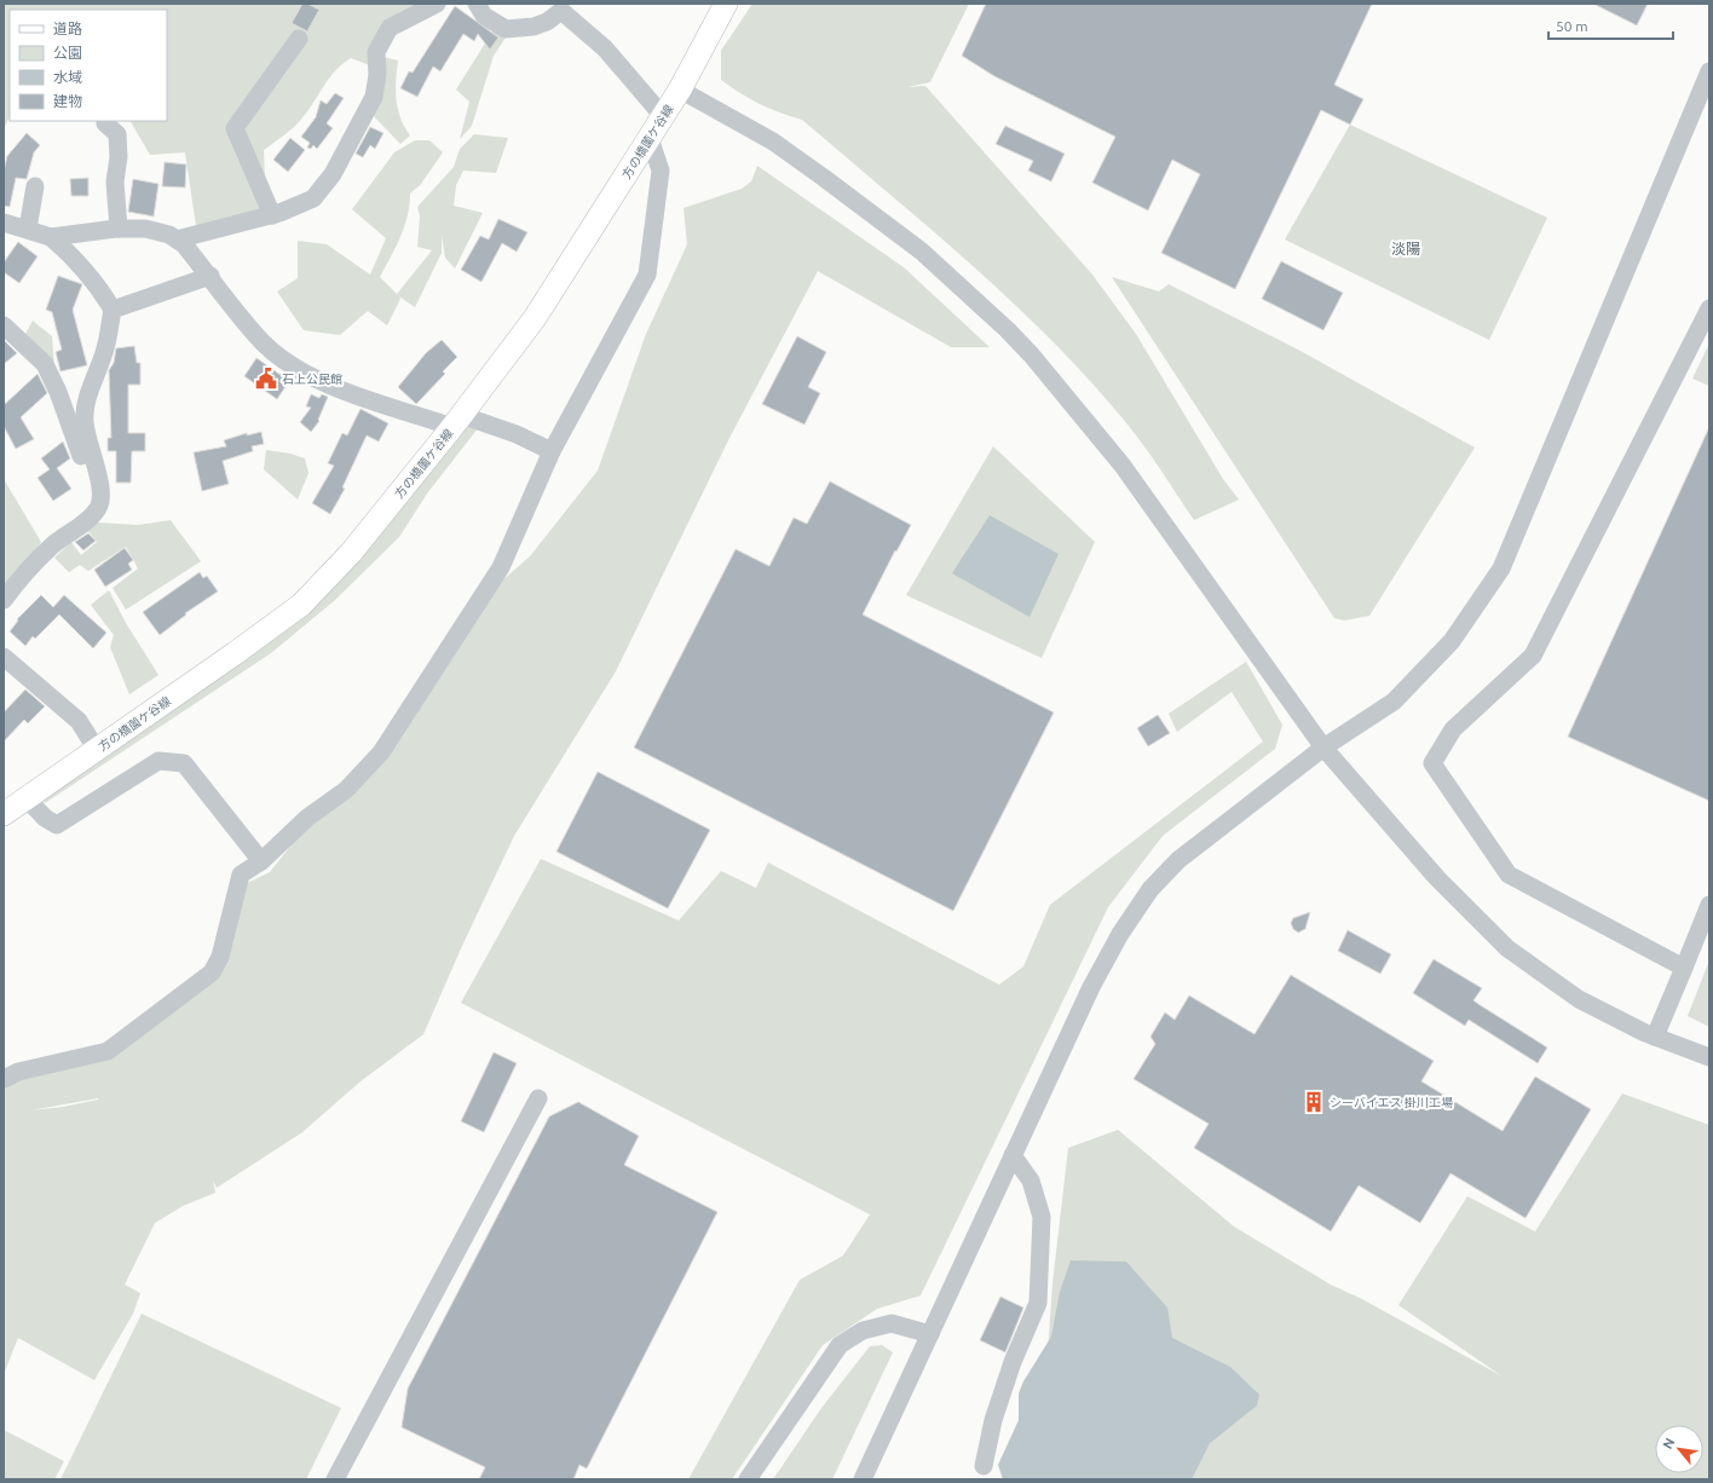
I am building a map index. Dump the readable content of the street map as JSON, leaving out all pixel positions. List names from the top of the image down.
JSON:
{
  "streets": {
    "main road": ["方の橋薗ケ谷線"]
  },
  "districts": ["淡陽"],
  "places": {
    "public building": ["石上公民館"],
    "building": ["シーバイエス 掛川工場"]
  },
  "legend": [
    "道路",
    "公園",
    "水域",
    "建物"
  ],
  "scale_bar": "50 m",
  "north": "top left"
}
